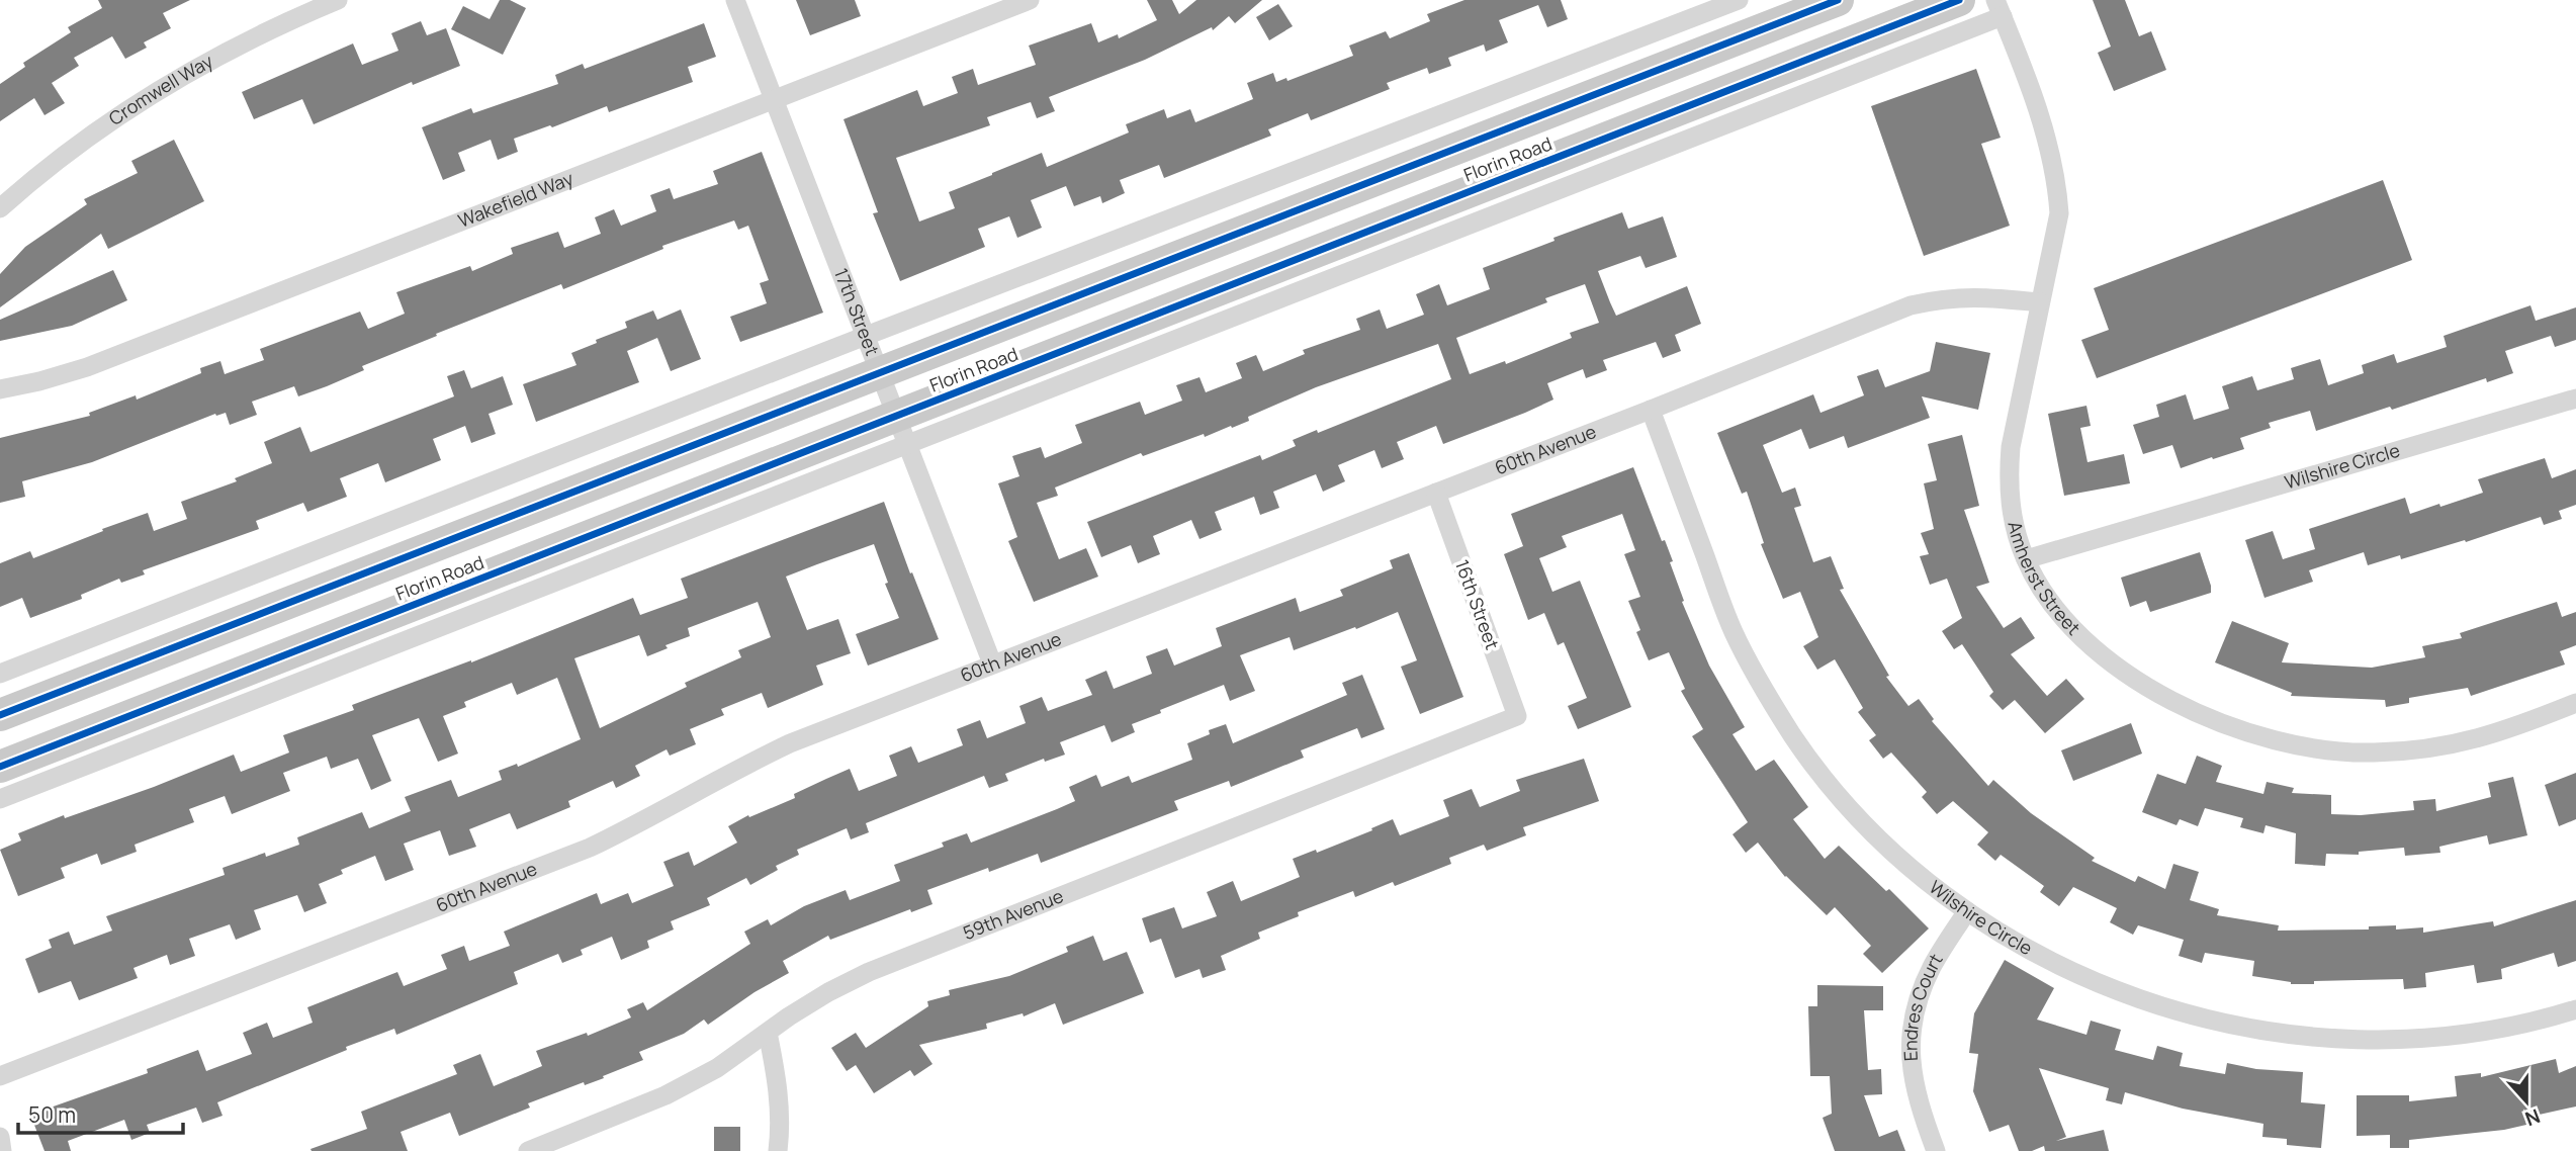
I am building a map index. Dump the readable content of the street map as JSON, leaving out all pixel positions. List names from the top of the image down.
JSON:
{
  "streets": {
    "main road": ["Florin Road"],
    "street": [
      "Cromwell Way",
      "Wakefield Way",
      "17th Street",
      "60th Avenue",
      "Wilshire Circle",
      "Amherst Street",
      "16th Street",
      "59th Avenue",
      "Endres Court"
    ]
  },
  "crossings": [
    ["Florin Road", "17th Street"],
    ["Florin Road", "Amherst Street"],
    ["Wakefield Way", "17th Street"],
    ["17th Street", "60th Avenue"],
    ["60th Avenue", "Wilshire Circle"],
    ["60th Avenue", "Amherst Street"],
    ["60th Avenue", "16th Street"],
    ["Wilshire Circle", "Amherst Street"],
    ["Wilshire Circle", "Endres Court"],
    ["16th Street", "59th Avenue"]
  ],
  "scale_bar": "50 m",
  "north": "bottom"
}
